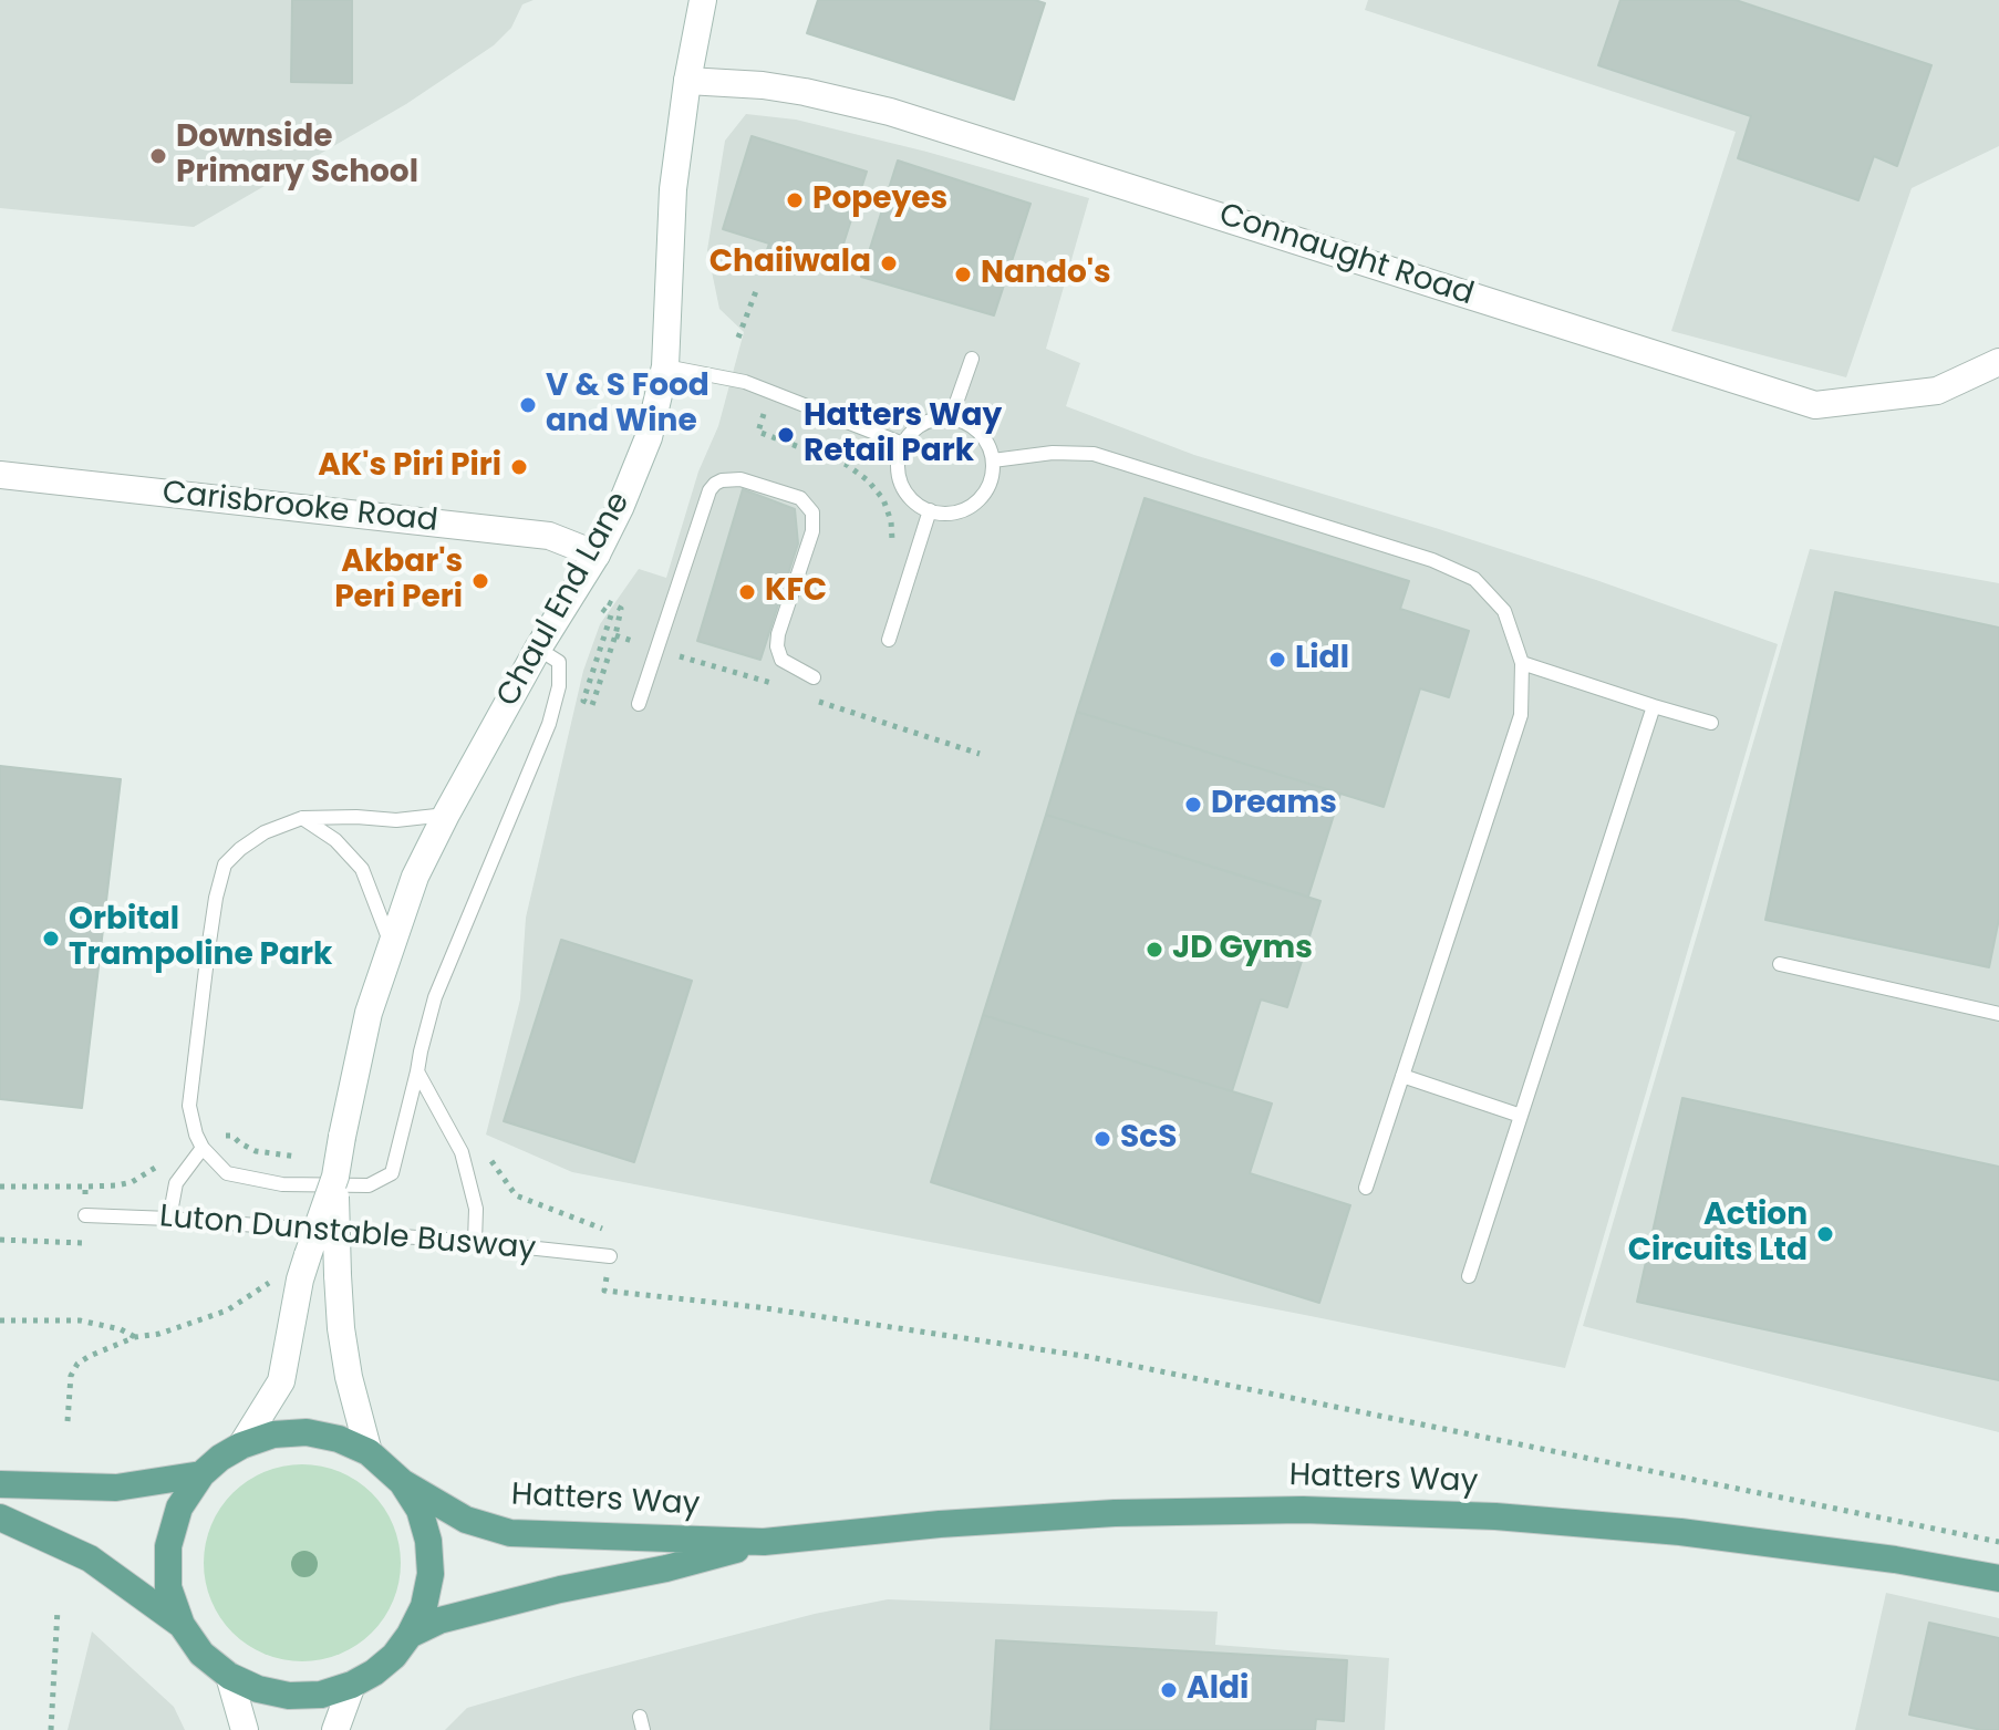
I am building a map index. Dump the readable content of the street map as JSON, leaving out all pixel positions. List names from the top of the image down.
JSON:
{
  "streets": {
    "main road": ["Hatters Way"],
    "street": ["Connaught Road", "Carisbrooke Road", "Chaul End Lane"],
    "lane": ["Luton Dunstable Busway"]
  },
  "crossings": [
    ["Connaught Road", "Chaul End Lane"],
    ["Carisbrooke Road", "Chaul End Lane"],
    ["Chaul End Lane", "Hatters Way"]
  ],
  "places": [
    "Downside Primary School",
    "Popeyes",
    "Chaiiwala",
    "Nando's",
    "V & S Food and Wine",
    "Hatters Way Retail Park",
    "AK's Piri Piri",
    "Akbar's Peri Peri",
    "KFC",
    "Lidl",
    "Dreams",
    "Orbital Trampoline Park",
    "JD Gyms",
    "ScS",
    "Action Circuits Ltd",
    "Aldi"
  ]
}
